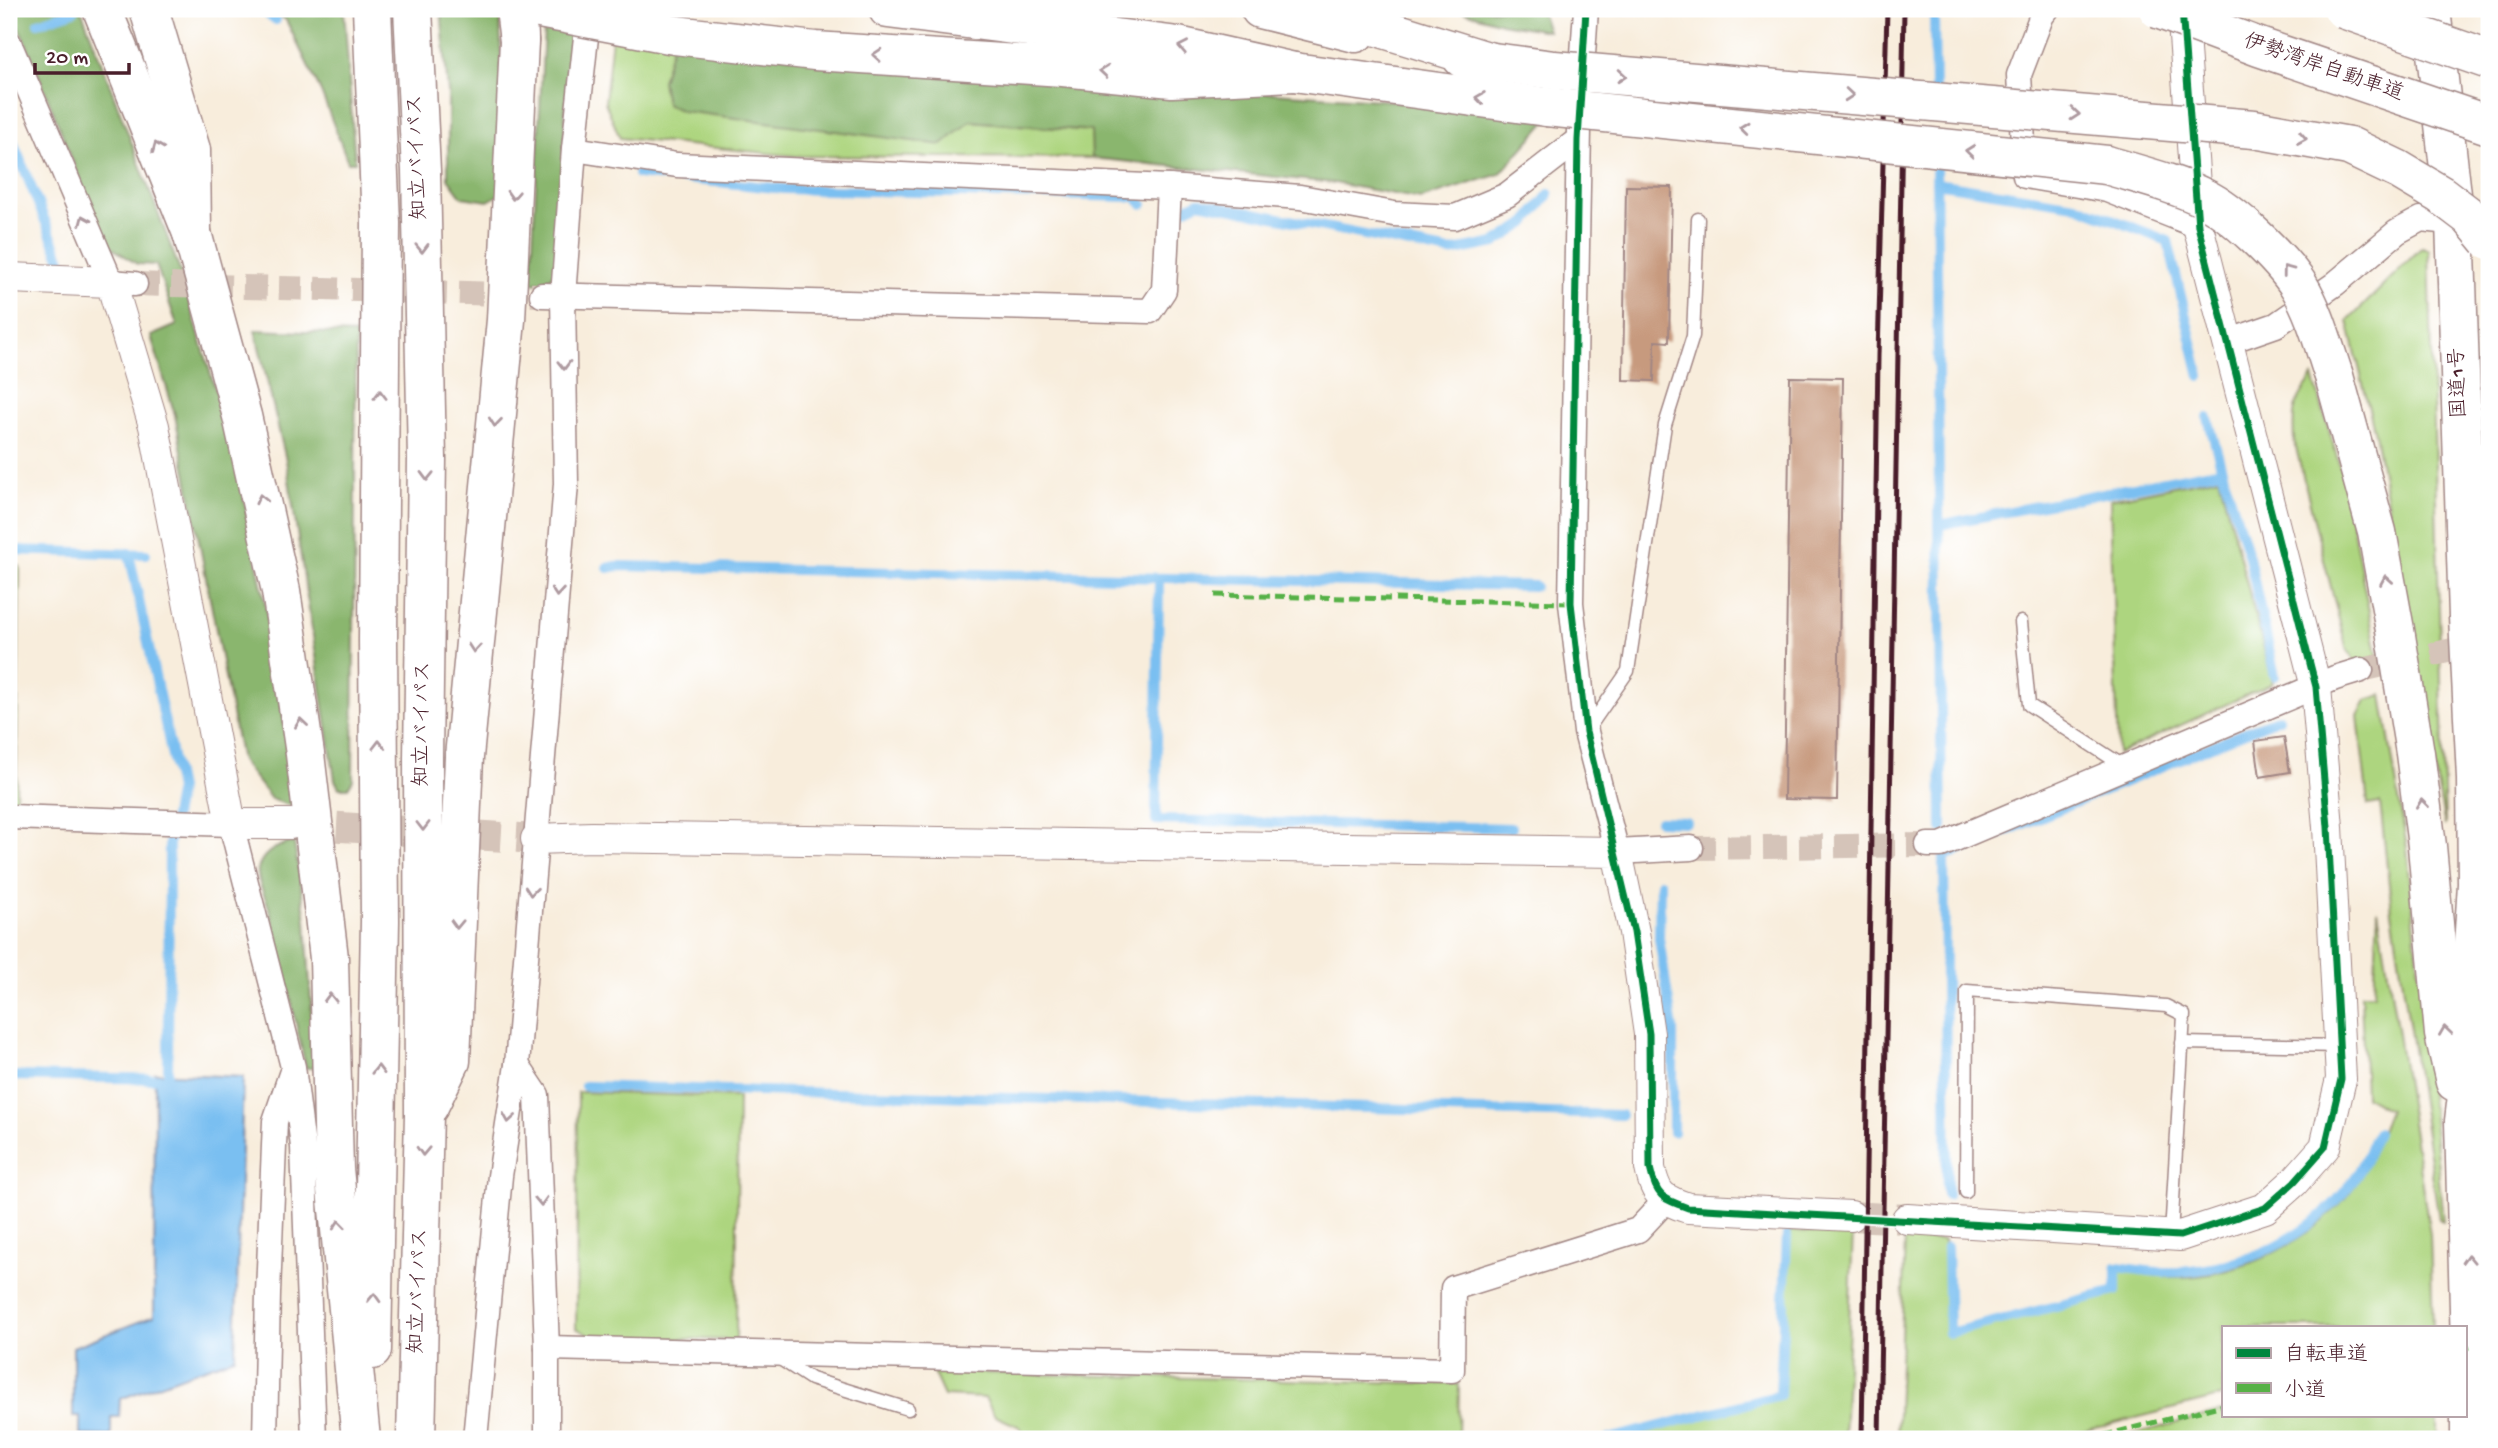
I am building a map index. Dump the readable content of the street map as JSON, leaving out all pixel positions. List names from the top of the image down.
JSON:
{
  "streets": {
    "highway": ["伊勢湾岸自動車道", "知立バイパス", "国道1号"]
  },
  "legend": ["自転車道", "小道"],
  "scale_bar": "20 m"
}
